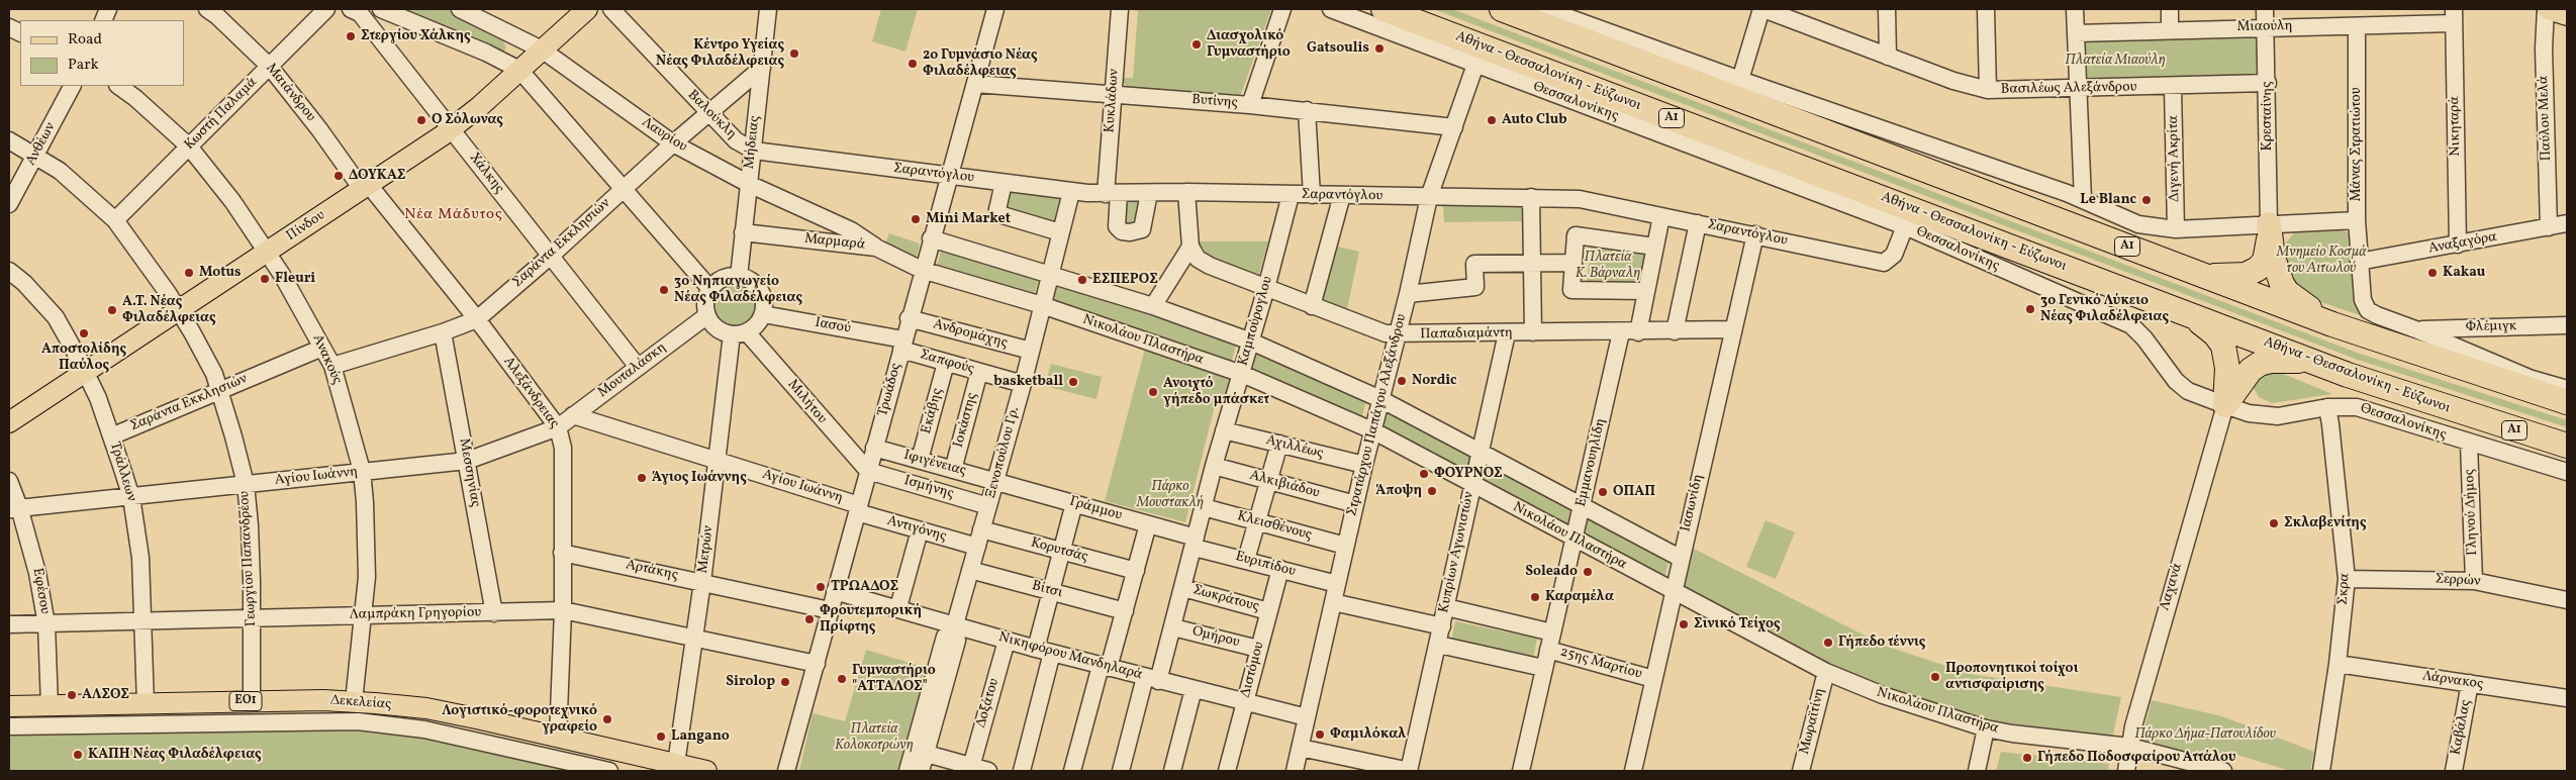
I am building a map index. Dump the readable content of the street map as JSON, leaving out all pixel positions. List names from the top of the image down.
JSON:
{
  "streets": {
    "highway": ["Αθήνα - Θεσσαλονίκη - Εύζωνοι", "Α1"],
    "main road": ["Πίνδου", "ΕΟ1", "Δεκελείας"],
    "street": [
      "Μιαούλη",
      "Βασιλέως Αλεξάνδρου",
      "Μαιάνδρου",
      "Κυκλάδων",
      "Βυτίνης",
      "Θεσσαλονίκης",
      "Κωστή Παλαμά",
      "Βαλούκλη",
      "Κρεσταίνης",
      "Παύλου Μελά",
      "Νικηταρά",
      "Λαυρίου",
      "Μήδειας",
      "Ανθέων",
      "Μάνας Στρατιώτου",
      "Διγενή Ακρίτα",
      "Χάλκης",
      "Σαραντόγλου",
      "Μαρμαρά",
      "Σαράντα Εκκλησιών",
      "Αναξαγόρα",
      "Καμπούρογλου",
      "Ιασού",
      "Φλέμιγκ",
      "Ανδρομάχης",
      "Παπαδιαμάντη",
      "Νικολάου Πλαστήρα",
      "Ανακούς",
      "Σαπφούς",
      "Μουταλάσκη",
      "Τρωάδος",
      "Αλεξάνδρειας",
      "Μιλήτου",
      "Εκάβης",
      "Στρατάρχου Παπάγου Αλεξάνδρου",
      "Ιοκάστης",
      "Αχιλλέως",
      "Ξενoπούλου Γρ.",
      "Εμμανουηλίδη",
      "Ιφιγένειας",
      "Τράλλεων",
      "Μεσσηνίας",
      "Αγίου Ιωάννη",
      "Αλκιβιάδου",
      "Ισμήνης",
      "Ιασωνίδη",
      "Γράμμου",
      "Γληνού Δήμος",
      "Κλεισθένους",
      "Αντιγόνης",
      "Μετρών",
      "Κορυτσάς",
      "Κυπρίων Αγωνιστών",
      "Γεωργίου Παπανδρέου",
      "Ευριπίδου",
      "Αρτάκης",
      "Σερρών",
      "Λαχανά",
      "Σκρα",
      "Βίτσι",
      "Εφέσου",
      "Σωκράτους",
      "Λαμπράκη Γρηγορίου",
      "Ομήρου",
      "Νικηφόρου Μανδηλαρά",
      "25ης Μαρτίου",
      "Διστόμου",
      "Λάρνακος",
      "Δοξάτου",
      "Μωραϊτίνη",
      "Καβάλας"
    ]
  },
  "crossings": [
    ["Μιαούλη", "Κρεσταίνης"],
    ["Μιαούλη", "Νικηταρά"],
    ["Μιαούλη", "Μάνας Στρατιώτου"],
    ["Βασιλέως Αλεξάνδρου", "Κρεσταίνης"],
    ["Βασιλέως Αλεξάνδρου", "Διγενή Ακρίτα"],
    ["Μαιάνδρου", "Κωστή Παλαμά"],
    ["Μαιάνδρου", "Πίνδου"],
    ["Μαιάνδρου", "Αλεξάνδρειας"],
    ["Κυκλάδων", "Βυτίνης"],
    ["Κυκλάδων", "Σαραντόγλου"],
    ["Βυτίνης", "Τρωάδος"],
    ["Βυτίνης", "Στρατάρχου Παπάγου Αλεξάνδρου"],
    ["Θεσσαλονίκης", "Σαραντόγλου"],
    ["Θεσσαλονίκης", "Στρατάρχου Παπάγου Αλεξάνδρου"],
    ["Θεσσαλονίκης", "Γληνού Δήμος"],
    ["Θεσσαλονίκης", "Λαχανά"],
    ["Θεσσαλονίκης", "Σκρα"],
    ["Κωστή Παλαμά", "Ανακούς"],
    ["Κωστή Παλαμά", "Γεωργίου Παπανδρέου"],
    ["Βαλούκλη", "Μήδειας"],
    ["Βαλούκλη", "Σαραντόγλου"],
    ["Βαλούκλη", "Σαράντα Εκκλησιών"],
    ["Παύλου Μελά", "Αναξαγόρα"],
    ["Νικηταρά", "Αναξαγόρα"],
    ["Λαυρίου", "Μήδειας"],
    ["Λαυρίου", "Πίνδου"],
    ["Λαυρίου", "Μαρμαρά"],
    ["Λαυρίου", "Σαράντα Εκκλησιών"],
    ["Μήδειας", "Σαραντόγλου"],
    ["Μήδειας", "Μαρμαρά"],
    ["Μήδειας", "Σαράντα Εκκλησιών"],
    ["Μήδειας", "Ιασού"],
    ["Μήδειας", "Μουταλάσκη"],
    ["Μήδειας", "Μιλήτου"],
    ["Μήδειας", "Μετρών"],
    ["Ανθέων", "Γεωργίου Παπανδρέου"],
    ["Μάνας Στρατιώτου", "Αναξαγόρα"],
    ["Χάλκης", "Πίνδου"],
    ["Χάλκης", "Σαράντα Εκκλησιών"],
    ["Χάλκης", "Μουταλάσκη"],
    ["Σαραντόγλου", "Καμπούρογλου"],
    ["Σαραντόγλου", "Τρωάδος"],
    ["Σαραντόγλου", "Στρατάρχου Παπάγου Αλεξάνδρου"],
    ["Σαραντόγλου", "Ξενoπούλου Γρ."],
    ["Σαραντόγλου", "Ιασωνίδη"],
    ["Πίνδου", "Ανακούς"],
    ["Πίνδου", "Αλεξάνδρειας"],
    ["Πίνδου", "Τράλλεων"],
    ["Πίνδου", "Γεωργίου Παπανδρέου"],
    ["Μαρμαρά", "Νικολάου Πλαστήρα"],
    ["Μαρμαρά", "Τρωάδος"],
    ["Σαράντα Εκκλησιών", "Ανακούς"],
    ["Σαράντα Εκκλησιών", "Αλεξάνδρειας"],
    ["Σαράντα Εκκλησιών", "Τράλλεων"],
    ["Σαράντα Εκκλησιών", "Μεσσηνίας"],
    ["Σαράντα Εκκλησιών", "Γεωργίου Παπανδρέου"],
    ["Καμπούρογλου", "Παπαδιαμάντη"],
    ["Καμπούρογλου", "Νικολάου Πλαστήρα"],
    ["Καμπούρογλου", "Αχιλλέως"],
    ["Καμπούρογλου", "Αλκιβιάδου"],
    ["Καμπούρογλου", "Γράμμου"],
    ["Καμπούρογλου", "Κλεισθένους"],
    ["Καμπούρογλου", "Ευριπίδου"],
    ["Καμπούρογλου", "Σωκράτους"],
    ["Καμπούρογλου", "Ομήρου"],
    ["Καμπούρογλου", "Νικηφόρου Μανδηλαρά"],
    ["Ιασού", "Σαπφούς"],
    ["Ιασού", "Μουταλάσκη"],
    ["Ιασού", "Τρωάδος"],
    ["Ιασού", "Μιλήτου"],
    ["Ιασού", "Μετρών"],
    ["Ανδρομάχης", "Τρωάδος"],
    ["Ανδρομάχης", "Ξενoπούλου Γρ."],
    ["Παπαδιαμάντη", "Στρατάρχου Παπάγου Αλεξάνδρου"],
    ["Παπαδιαμάντη", "Εμμανουηλίδη"],
    ["Παπαδιαμάντη", "Ιασωνίδη"],
    ["Παπαδιαμάντη", "Κυπρίων Αγωνιστών"],
    ["Νικολάου Πλαστήρα", "Τρωάδος"],
    ["Νικολάου Πλαστήρα", "Στρατάρχου Παπάγου Αλεξάνδρου"],
    ["Νικολάου Πλαστήρα", "Ξενoπούλου Γρ."],
    ["Νικολάου Πλαστήρα", "Εμμανουηλίδη"],
    ["Νικολάου Πλαστήρα", "Ιασωνίδη"],
    ["Νικολάου Πλαστήρα", "Κυπρίων Αγωνιστών"],
    ["Νικολάου Πλαστήρα", "Λαχανά"],
    ["Νικολάου Πλαστήρα", "Μωραϊτίνη"],
    ["Ανακούς", "Αγίου Ιωάννη"],
    ["Ανακούς", "Λαμπράκη Γρηγορίου"],
    ["Ανακούς", "Δεκελείας"],
    ["Σαπφούς", "Τρωάδος"],
    ["Σαπφούς", "Εκάβης"],
    ["Σαπφούς", "Ιοκάστης"],
    ["Σαπφούς", "Ξενoπούλου Γρ."],
    ["Μουταλάσκη", "Αλεξάνδρειας"],
    ["Μουταλάσκη", "Μιλήτου"],
    ["Μουταλάσκη", "Αγίου Ιωάννη"],
    ["Μουταλάσκη", "Μετρών"],
    ["Τρωάδος", "Μιλήτου"],
    ["Τρωάδος", "Ιφιγένειας"],
    ["Τρωάδος", "Αγίου Ιωάννη"],
    ["Τρωάδος", "Ισμήνης"],
    ["Τρωάδος", "Αντιγόνης"],
    ["Τρωάδος", "Αρτάκης"],
    ["Τρωάδος", "Λαμπράκη Γρηγορίου"],
    ["Τρωάδος", "Νικηφόρου Μανδηλαρά"],
    ["Αλεξάνδρειας", "Αγίου Ιωάννη"],
    ["Αλεξάνδρειας", "Αρτάκης"],
    ["Αλεξάνδρειας", "Λαμπράκη Γρηγορίου"],
    ["Αλεξάνδρειας", "Δεκελείας"],
    ["Μιλήτου", "Ισμήνης"],
    ["Μιλήτου", "Μετρών"],
    ["Εκάβης", "Ιφιγένειας"],
    ["Στρατάρχου Παπάγου Αλεξάνδρου", "Αχιλλέως"],
    ["Στρατάρχου Παπάγου Αλεξάνδρου", "Αλκιβιάδου"],
    ["Στρατάρχου Παπάγου Αλεξάνδρου", "Κλεισθένους"],
    ["Στρατάρχου Παπάγου Αλεξάνδρου", "Ευριπίδου"],
    ["Στρατάρχου Παπάγου Αλεξάνδρου", "Νικηφόρου Μανδηλαρά"],
    ["Ιοκάστης", "Ιφιγένειας"],
    ["Ξενoπούλου Γρ.", "Ιφιγένειας"],
    ["Ξενoπούλου Γρ.", "Ισμήνης"],
    ["Ξενoπούλου Γρ.", "Γράμμου"],
    ["Ξενoπούλου Γρ.", "Αντιγόνης"],
    ["Ξενoπούλου Γρ.", "Κορυτσάς"],
    ["Ξενoπούλου Γρ.", "Βίτσι"],
    ["Ξενoπούλου Γρ.", "Νικηφόρου Μανδηλαρά"],
    ["Εμμανουηλίδη", "25ης Μαρτίου"],
    ["Ιφιγένειας", "Γράμμου"],
    ["Τράλλεων", "Αγίου Ιωάννη"],
    ["Τράλλεων", "Λαμπράκη Γρηγορίου"],
    ["Τράλλεων", "Δεκελείας"],
    ["Μεσσηνίας", "Αγίου Ιωάννη"],
    ["Μεσσηνίας", "Λαμπράκη Γρηγορίου"],
    ["Αγίου Ιωάννη", "Αντιγόνης"],
    ["Αγίου Ιωάννη", "Μετρών"],
    ["Αγίου Ιωάννη", "Γεωργίου Παπανδρέου"],
    ["Αγίου Ιωάννη", "Εφέσου"],
    ["Ιασωνίδη", "25ης Μαρτίου"],
    ["Γράμμου", "Ευριπίδου"],
    ["Γληνού Δήμος", "Σερρών"],
    ["Μετρών", "Αρτάκης"],
    ["Μετρών", "Λαμπράκη Γρηγορίου"],
    ["Μετρών", "Δεκελείας"],
    ["Κυπρίων Αγωνιστών", "25ης Μαρτίου"],
    ["Γεωργίου Παπανδρέου", "Λαμπράκη Γρηγορίου"],
    ["Γεωργίου Παπανδρέου", "Δεκελείας"],
    ["Ευριπίδου", "Διστόμου"],
    ["Σερρών", "Σκρα"],
    ["Σκρα", "Λάρνακος"],
    ["Εφέσου", "Λαμπράκη Γρηγορίου"],
    ["Εφέσου", "Δεκελείας"],
    ["Σωκράτους", "Διστόμου"],
    ["Ομήρου", "Διστόμου"],
    ["Νικηφόρου Μανδηλαρά", "Διστόμου"],
    ["Νικηφόρου Μανδηλαρά", "Δοξάτου"],
    ["Λάρνακος", "Καβάλας"]
  ],
  "districts": ["Νέα Μάδυτος"],
  "parks": [
    "Πλατεία Μιαούλη",
    "Μνημείο Κοσμά του Αιτωλού",
    "Πλατεία Κ. Βάρναλη",
    "Πάρκο Μουστακλή",
    "Πλατεία Κολοκοτρώνη",
    "Πάρκο Δήμα-Πατουλίδου"
  ],
  "places": [
    "Στεργίου Χάλκης",
    "Διασχολικό Γυμναστήριο",
    "Gatsoulis",
    "Κέντρο Υγείας Νέας Φιλαδέλφειας",
    "2ο Γυμνάσιο Νέας Φιλαδέλφειας",
    "Ο Σόλωνας",
    "Auto Club",
    "ΔΟΥΚΑΣ",
    "Le Blanc",
    "Mini Market",
    "Motus",
    "Kakau",
    "Fleuri",
    "ΕΣΠΕΡΟΣ",
    "3ο Νηπιαγωγείο Νέας Φιλαδέλφειας",
    "3ο Γενικό Λύκειο Νέας Φιλαδέλφειας",
    "Α.Τ. Νέας Φιλαδέλφειας",
    "Αποστολίδης Παύλος",
    "Nordic",
    "basketball",
    "Ανοιχτό γήπεδο μπάσκετ",
    "ΦΟΥΡΝΟΣ",
    "Άγιος Ιωάννης",
    "Άποψη",
    "ΟΠΑΠ",
    "Σκλαβενίτης",
    "Soleado",
    "ΤΡΩΑΔΟΣ",
    "Καραμέλα",
    "Φρουτεμπορική Πρίφτης",
    "Σινικό Τείχος",
    "Γήπεδο τέννις",
    "Προπονητικοί τοίχοι αντισφαίρισης",
    "Γυμναστήριο \"ΑΤΤΑΛΟΣ\"",
    "Sirolop",
    "ΑΛΣΟΣ",
    "Λογιστικό-φοροτεχνικό γραφείο",
    "Φαμιλόκαλ",
    "Langano",
    "ΚΑΠΗ Νέας Φιλαδέλφειας",
    "Γήπεδο Ποδοσφαίρου Αττάλου"
  ],
  "legend": ["Road", "Park"]
}
